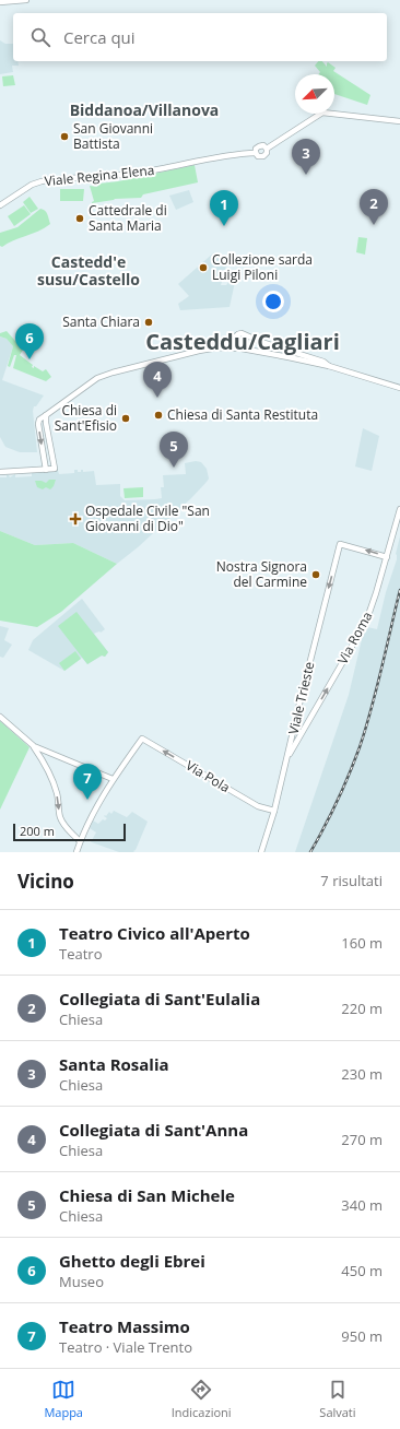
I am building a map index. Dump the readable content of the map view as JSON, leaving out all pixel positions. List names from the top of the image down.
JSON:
{
  "streets": {
    "street": [
      "Viale Regina Elena",
      "Via Roma",
      "Viale Trieste",
      "Via Pola"
    ]
  },
  "crossings": [
    ["Via Roma", "Viale Trieste"],
    ["Viale Trieste", "Via Pola"]
  ],
  "one_way": ["Via Roma", "Viale Trieste", "Via Pola"],
  "districts": ["Biddanoa/Villanova", "Castedd'e susu/Castello", "Casteddu/Cagliari"],
  "places": {
    "other": [
      "San Giovanni Battista",
      "Cattedrale di Santa Maria",
      "Collezione sarda Luigi Piloni",
      "Santa Chiara",
      "Chiesa di Santa Restituta",
      "Chiesa di Sant'Efisio",
      "Nostra Signora del Carmine"
    ],
    "health": ["Ospedale Civile \"San Giovanni di Dio\""]
  },
  "scale_bar": "200 m",
  "north": "bottom left",
  "page": {
    "search": "Cerca qui",
    "pins": [
      "3",
      "2",
      "1",
      "6",
      "4",
      "5",
      "7"
    ],
    "scale": "200 m",
    "heading": ["Vicino", "7 risultati"],
    "list": [
      {
        "mark": "1",
        "name": "Teatro Civico all'Aperto",
        "note": "Teatro",
        "value": "160 m"
      },
      {
        "mark": "2",
        "name": "Collegiata di Sant'Eulalia",
        "note": "Chiesa",
        "value": "220 m"
      },
      {
        "mark": "3",
        "name": "Santa Rosalia",
        "note": "Chiesa",
        "value": "230 m"
      },
      {
        "mark": "4",
        "name": "Collegiata di Sant'Anna",
        "note": "Chiesa",
        "value": "270 m"
      },
      {
        "mark": "5",
        "name": "Chiesa di San Michele",
        "note": "Chiesa",
        "value": "340 m"
      },
      {
        "mark": "6",
        "name": "Ghetto degli Ebrei",
        "note": "Museo",
        "value": "450 m"
      },
      {
        "mark": "7",
        "name": "Teatro Massimo",
        "note": "Teatro · Viale Trento",
        "value": "950 m"
      }
    ],
    "nav": ["Mappa", "Indicazioni", "Salvati"]
  }
}
